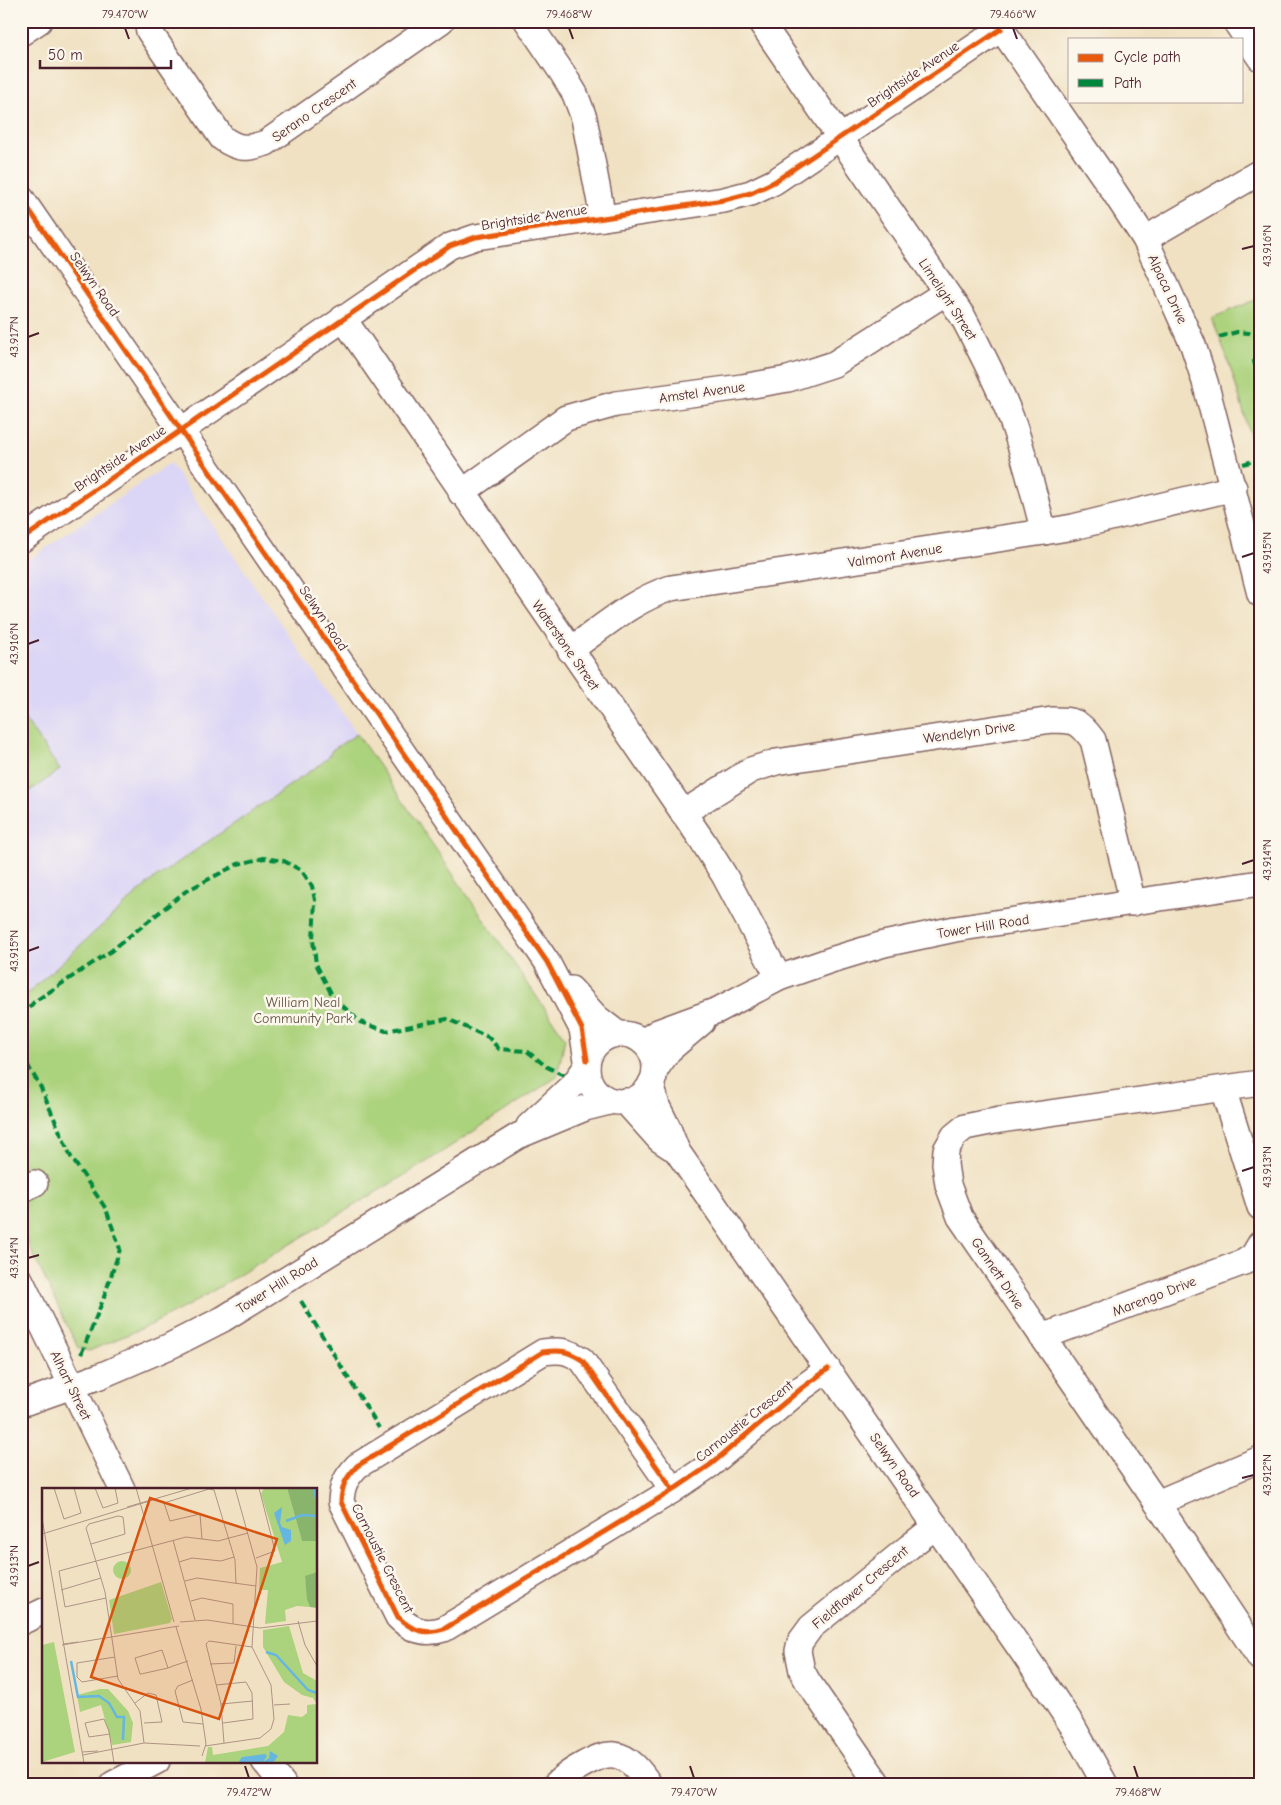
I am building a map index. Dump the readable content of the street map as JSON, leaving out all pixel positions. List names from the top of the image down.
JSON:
{
  "streets": {
    "street": [
      "Brightside Avenue",
      "Serano Crescent",
      "Selwyn Road",
      "Alpaca Drive",
      "Limelight Street",
      "Amstel Avenue",
      "Valmont Avenue",
      "Waterstone Street",
      "Wendelyn Drive",
      "Tower Hill Road",
      "Gannett Drive",
      "Marengo Drive",
      "Alhart Street",
      "Carnoustie Crescent",
      "Fieldflower Crescent"
    ]
  },
  "crossings": [
    ["Brightside Avenue", "Selwyn Road"],
    ["Brightside Avenue", "Alpaca Drive"],
    ["Brightside Avenue", "Limelight Street"],
    ["Brightside Avenue", "Waterstone Street"],
    ["Selwyn Road", "Tower Hill Road"],
    ["Selwyn Road", "Carnoustie Crescent"],
    ["Selwyn Road", "Fieldflower Crescent"],
    ["Alpaca Drive", "Valmont Avenue"],
    ["Limelight Street", "Amstel Avenue"],
    ["Limelight Street", "Valmont Avenue"],
    ["Amstel Avenue", "Waterstone Street"],
    ["Valmont Avenue", "Waterstone Street"],
    ["Waterstone Street", "Wendelyn Drive"],
    ["Waterstone Street", "Tower Hill Road"],
    ["Wendelyn Drive", "Tower Hill Road"],
    ["Tower Hill Road", "Alhart Street"],
    ["Gannett Drive", "Marengo Drive"]
  ],
  "parks": ["William Neal Community Park"],
  "legend": ["Cycle path", "Path"],
  "scale_bar": "50 m",
  "coordinates": [
    "79.470°W",
    "79.468°W",
    "79.466°W",
    "43.916°N",
    "43.917°N",
    "43.915°N",
    "43.914°N",
    "43.913°N",
    "43.912°N",
    "79.472°W"
  ]
}
